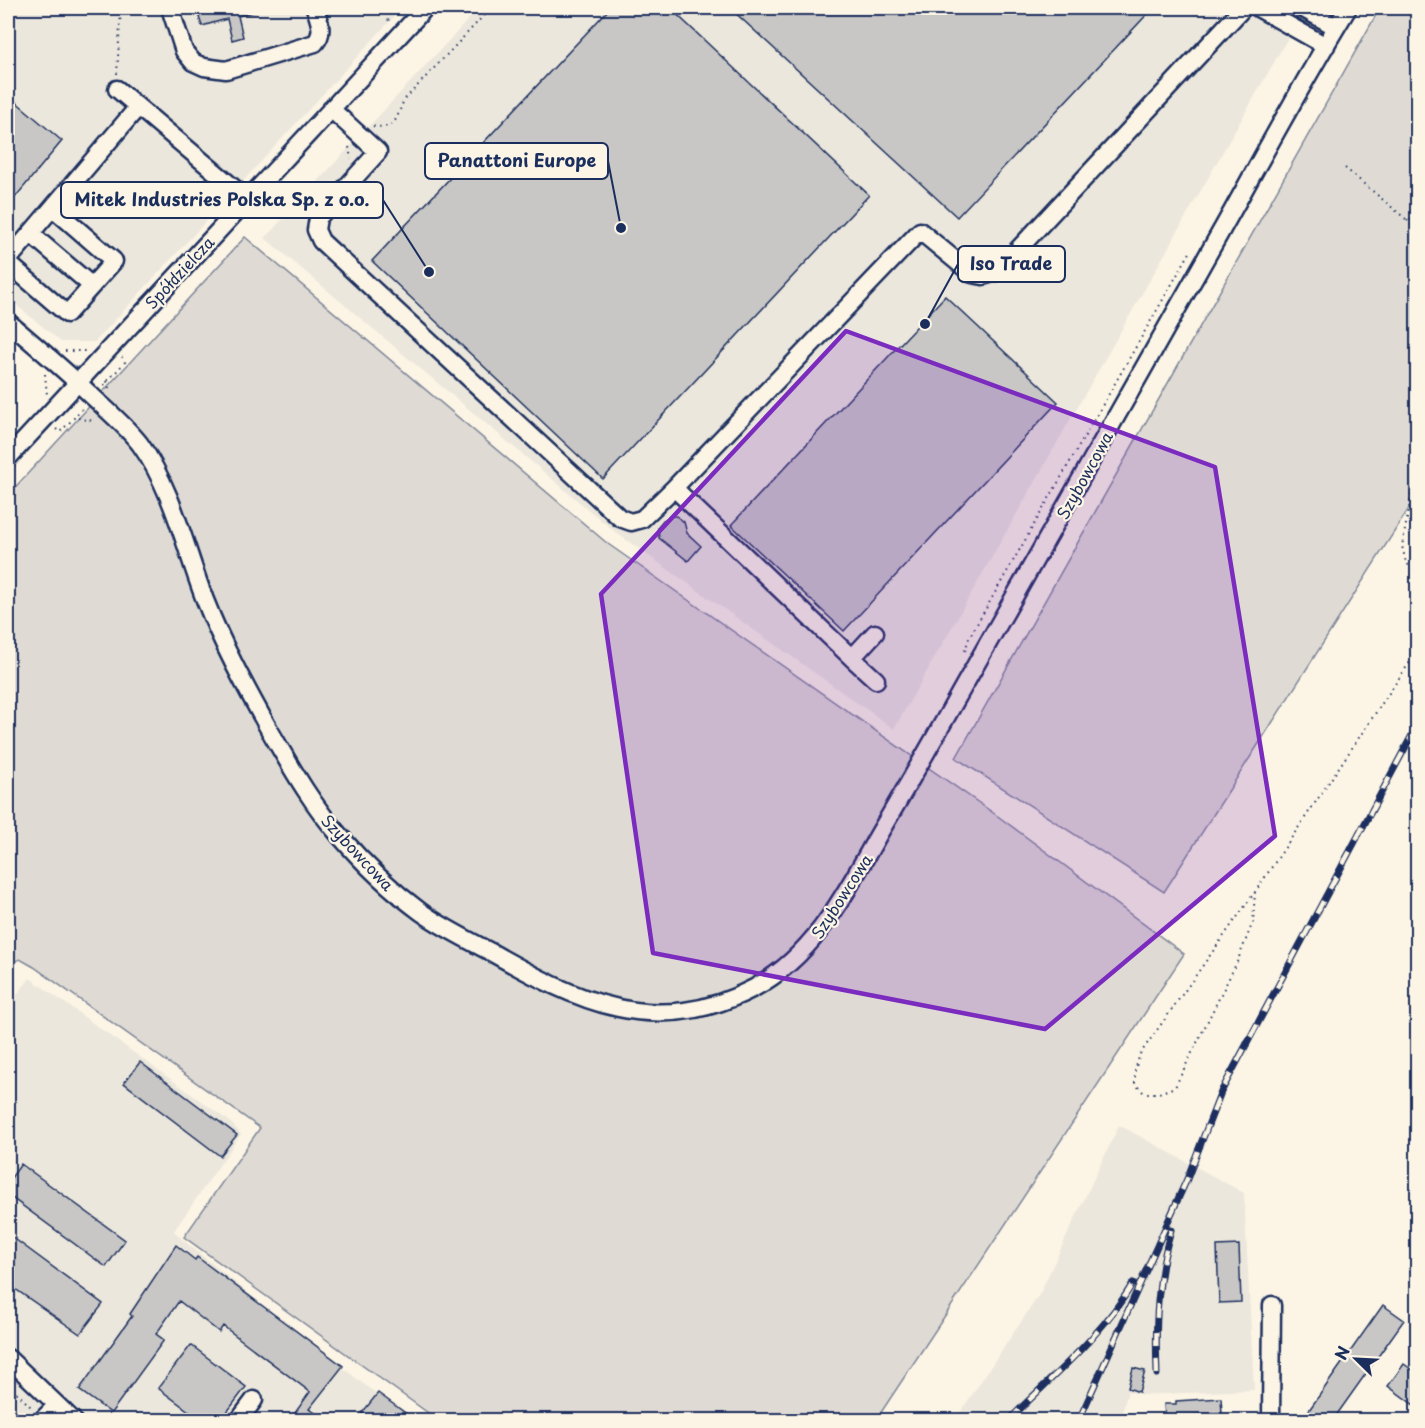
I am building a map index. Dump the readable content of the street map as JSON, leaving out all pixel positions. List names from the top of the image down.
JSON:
{
  "streets": {
    "street": ["Spółdzielcza", "Szybowcowa"]
  },
  "crossings": [
    ["Spółdzielcza", "Szybowcowa"]
  ],
  "places": ["Panattoni Europe", "Mitek Industries Polska Sp. z o.o.", "Iso Trade"],
  "north": "top left"
}
